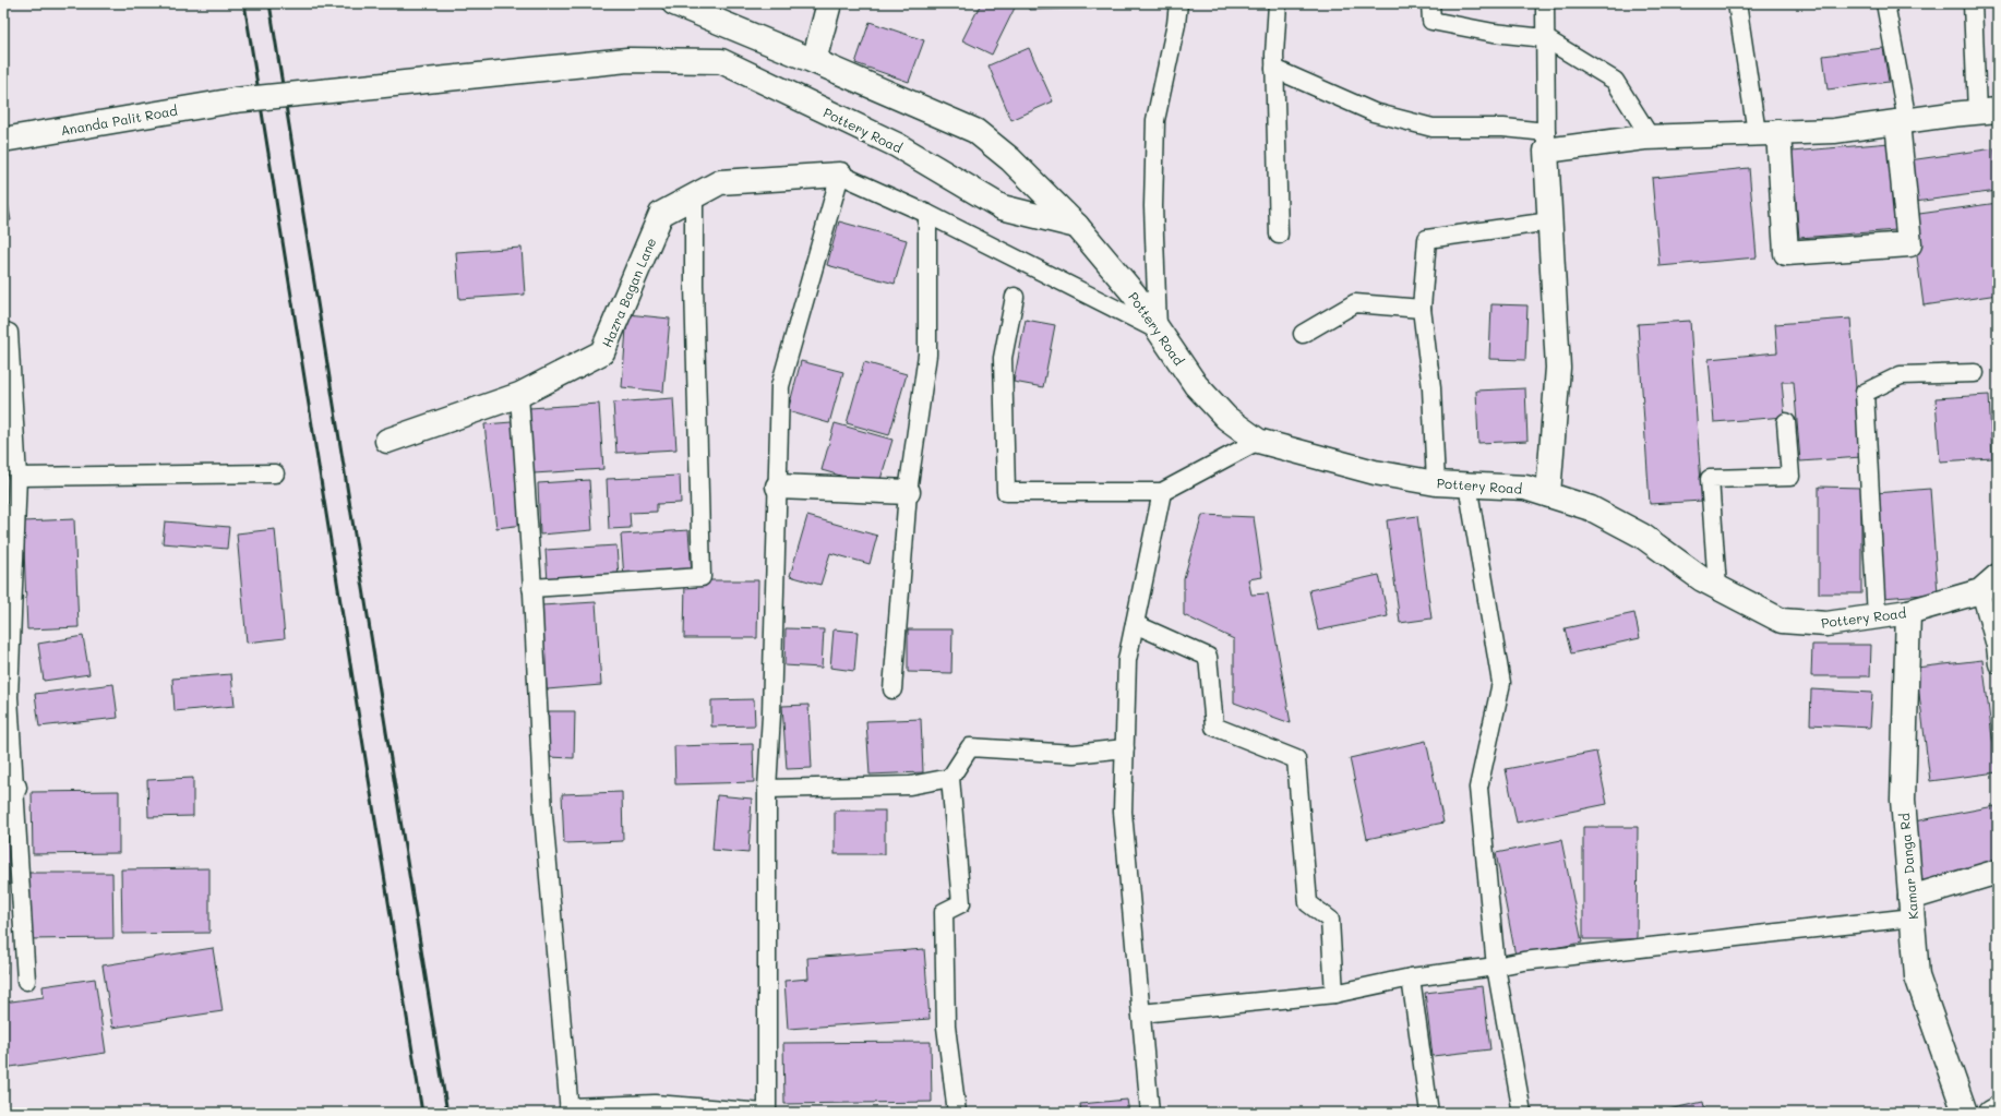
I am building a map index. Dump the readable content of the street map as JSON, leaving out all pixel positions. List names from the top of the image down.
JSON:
{
  "streets": {
    "street": [
      "Ananda Palit Road",
      "Pottery Road",
      "Hazra Bagan Lane",
      "Kamar Danga Rd"
    ]
  },
  "crossings": [
    ["Ananda Palit Road", "Pottery Road"],
    ["Pottery Road", "Kamar Danga Rd"]
  ]
}
